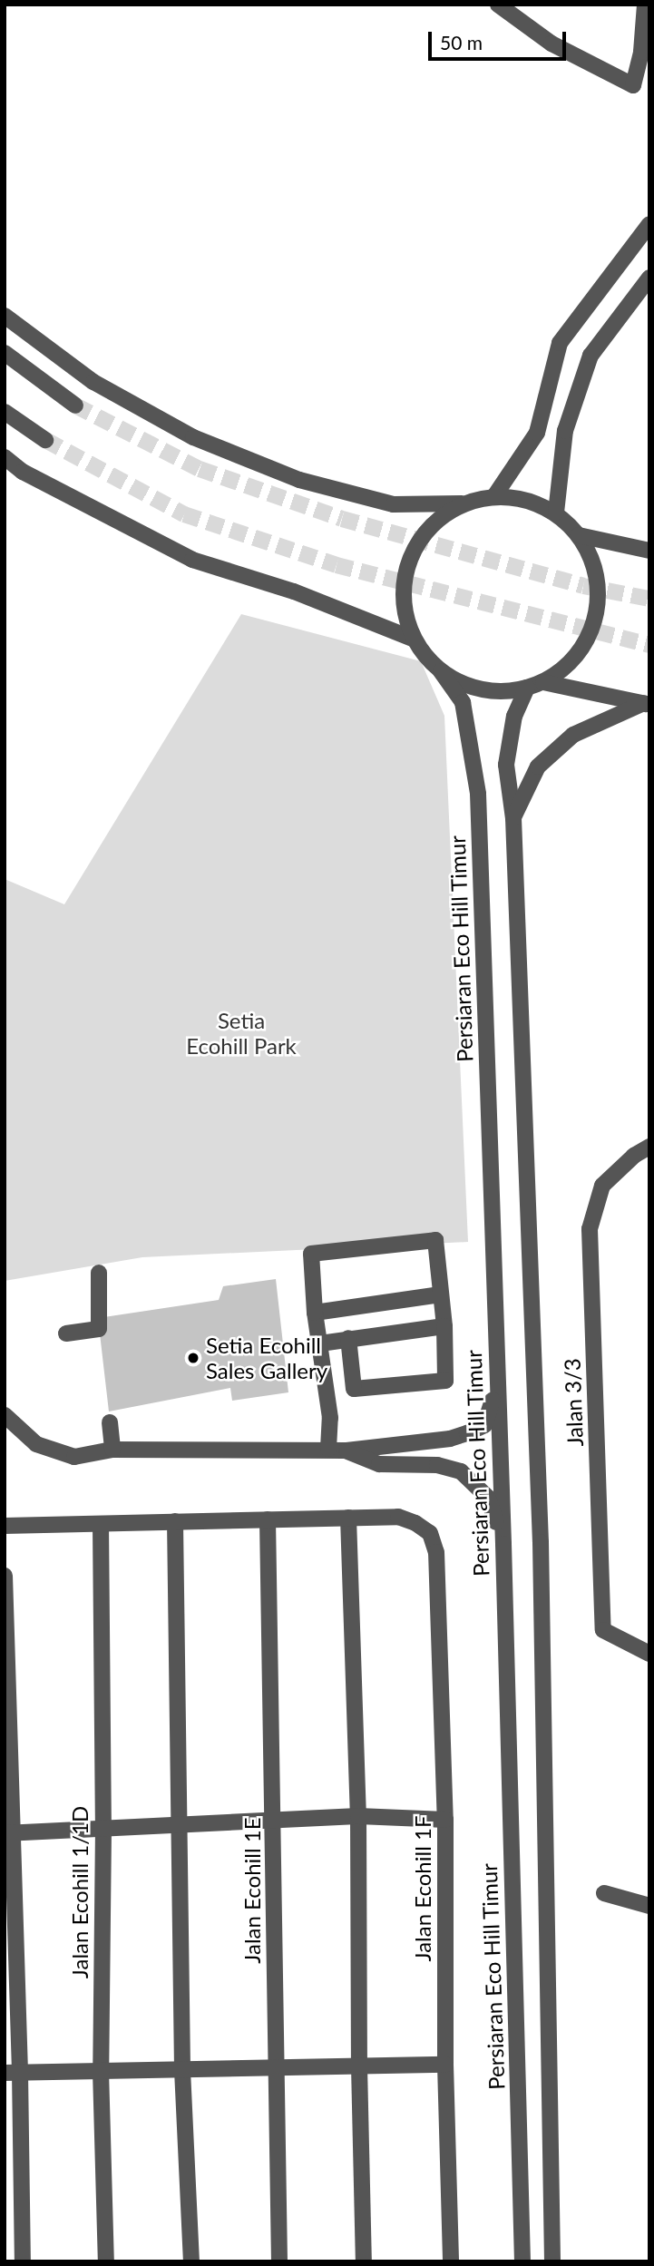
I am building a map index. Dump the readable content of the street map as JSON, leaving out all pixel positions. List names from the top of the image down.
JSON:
{
  "streets": {
    "street": [
      "Persiaran Eco Hill Timur",
      "Jalan 3/3",
      "Jalan Ecohill 1F",
      "Jalan Ecohill 1E",
      "Jalan Ecohill 1/1D"
    ]
  },
  "parks": ["Setia Ecohill Park"],
  "places": ["Setia Ecohill Sales Gallery"],
  "scale_bar": "50 m"
}
